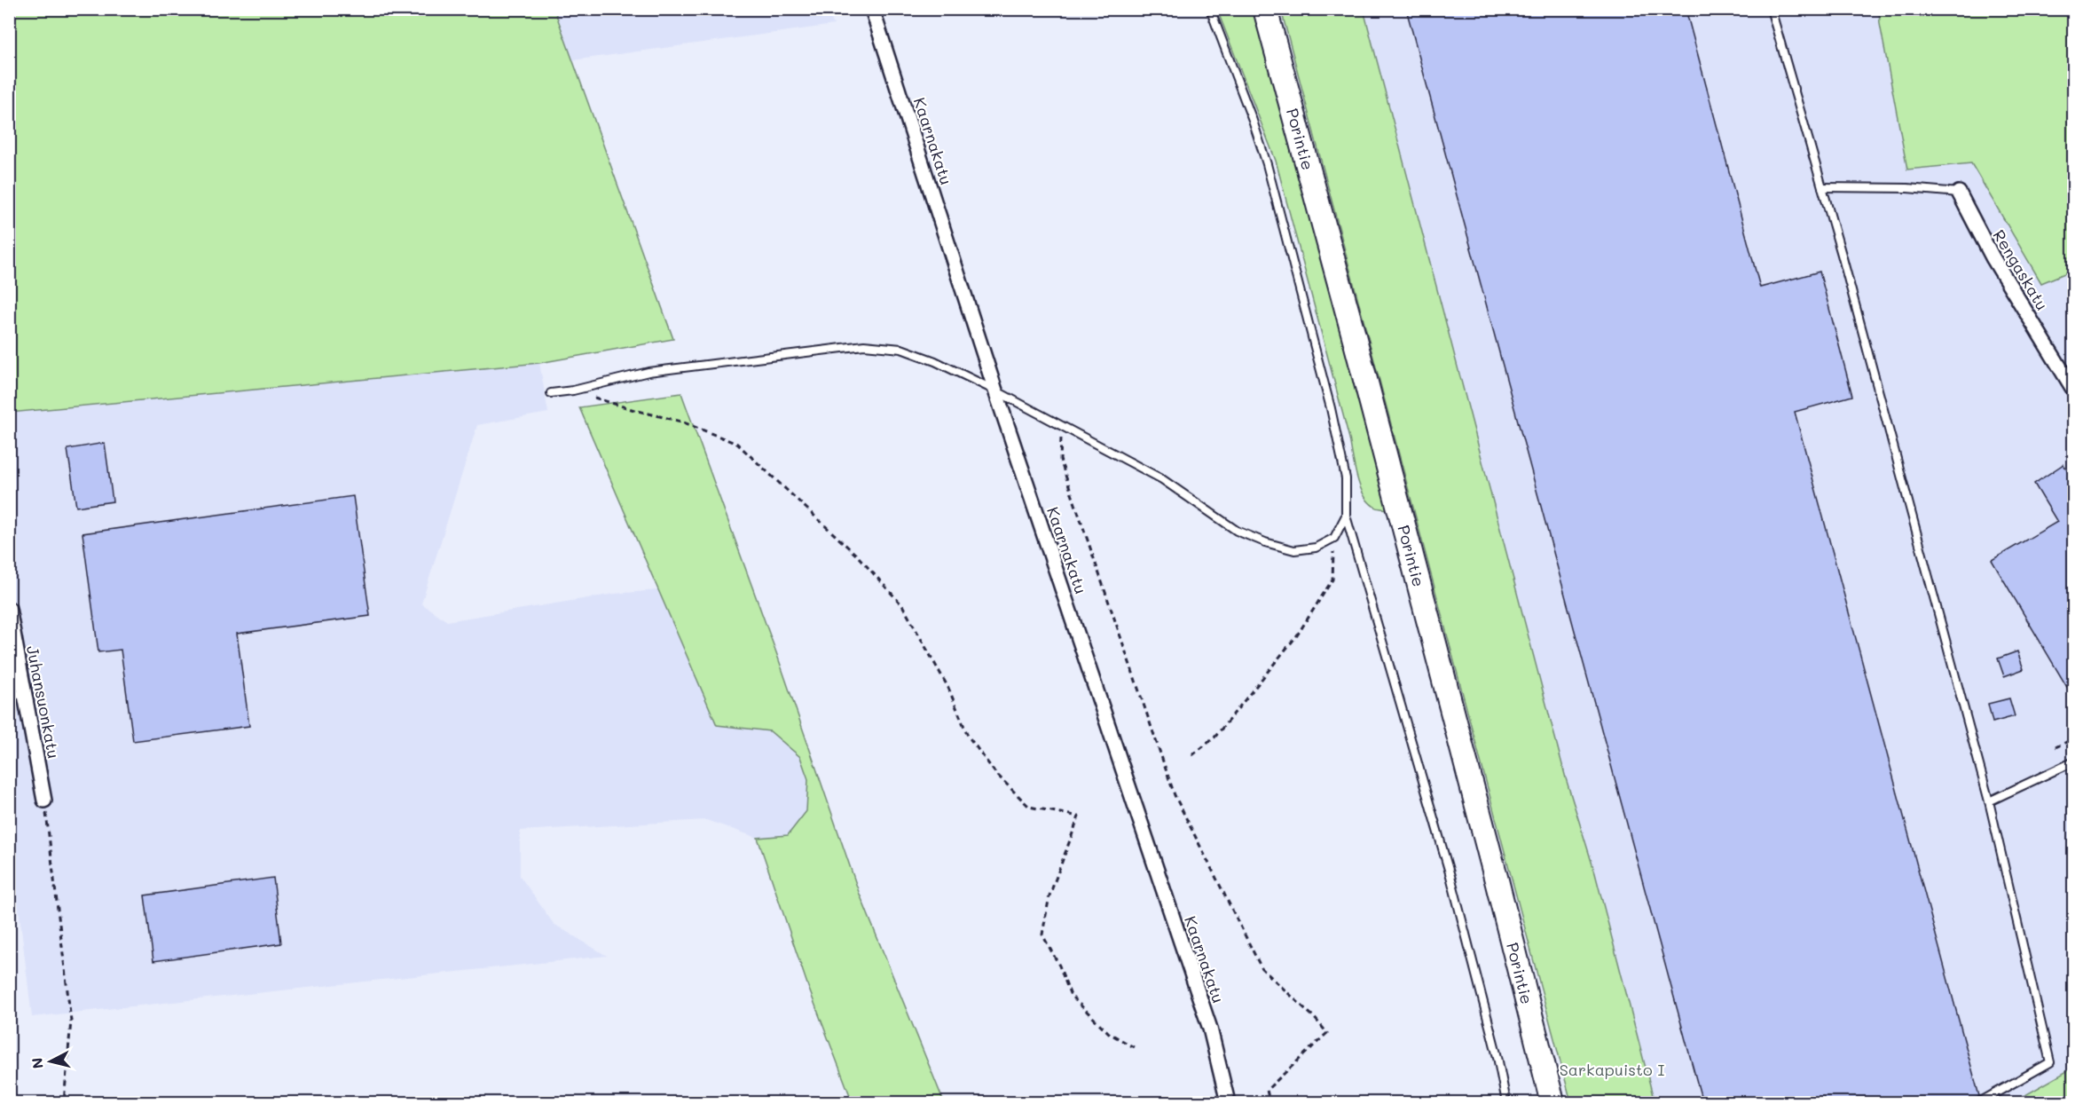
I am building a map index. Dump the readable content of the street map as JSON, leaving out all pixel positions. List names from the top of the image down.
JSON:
{
  "streets": {
    "highway": ["Porintie"],
    "street": ["Kaarnakatu", "Rengaskatu", "Juhansuonkatu"]
  },
  "parks": ["Sarkapuisto I"],
  "north": "left"
}
